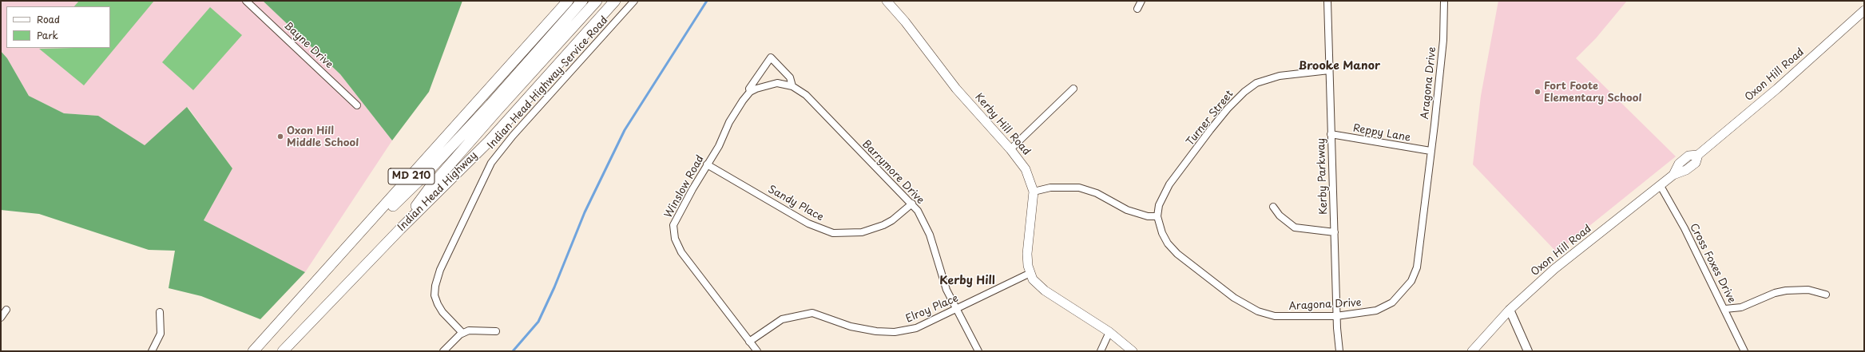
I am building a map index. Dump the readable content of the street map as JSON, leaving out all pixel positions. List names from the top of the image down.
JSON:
{
  "streets": {
    "highway": ["MD 210", "Indian Head Highway"],
    "main road": ["Oxon Hill Road", "Kerby Hill Road"],
    "street": [
      "Bayne Drive",
      "Indian Head Highway Service Road",
      "Aragona Drive",
      "Turner Street",
      "Reppy Lane",
      "Barrymore Drive",
      "Kerby Parkway",
      "Winslow Road",
      "Sandy Place",
      "Cross Foxes Drive",
      "Elroy Place"
    ]
  },
  "crossings": [
    ["Oxon Hill Road", "Cross Foxes Drive"],
    ["Aragona Drive", "Turner Street"],
    ["Aragona Drive", "Reppy Lane"],
    ["Aragona Drive", "Kerby Parkway"],
    ["Turner Street", "Kerby Parkway"],
    ["Kerby Hill Road", "Elroy Place"],
    ["Reppy Lane", "Kerby Parkway"],
    ["Barrymore Drive", "Winslow Road"],
    ["Barrymore Drive", "Sandy Place"],
    ["Barrymore Drive", "Elroy Place"],
    ["Winslow Road", "Sandy Place"],
    ["Winslow Road", "Elroy Place"]
  ],
  "districts": ["Brooke Manor", "Kerby Hill"],
  "places": ["Fort Foote Elementary School", "Oxon Hill Middle School"],
  "legend": ["Road", "Park"]
}
